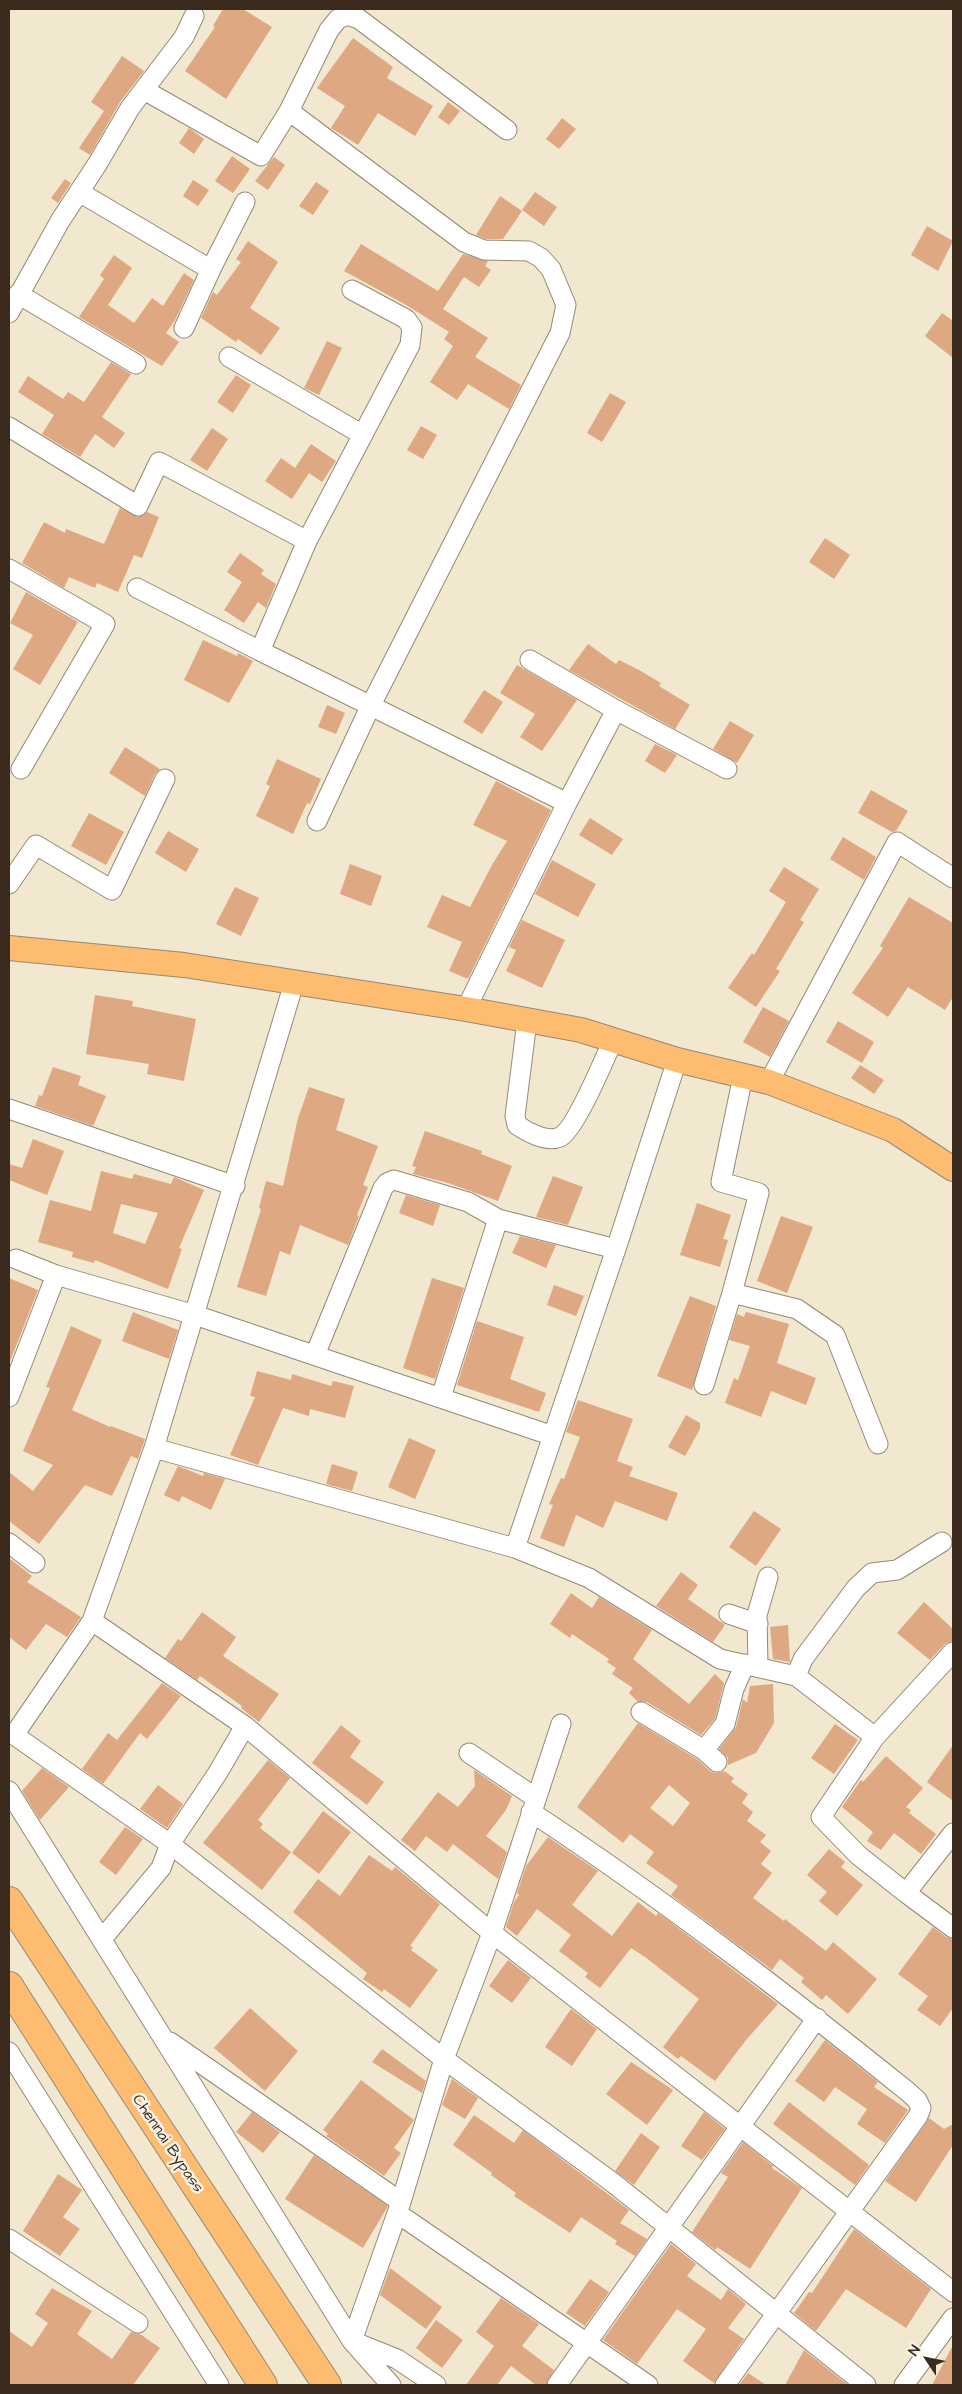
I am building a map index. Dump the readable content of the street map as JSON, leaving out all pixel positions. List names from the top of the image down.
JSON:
{
  "streets": {
    "highway": ["Chennai Bypass"]
  },
  "north": "top left"
}
